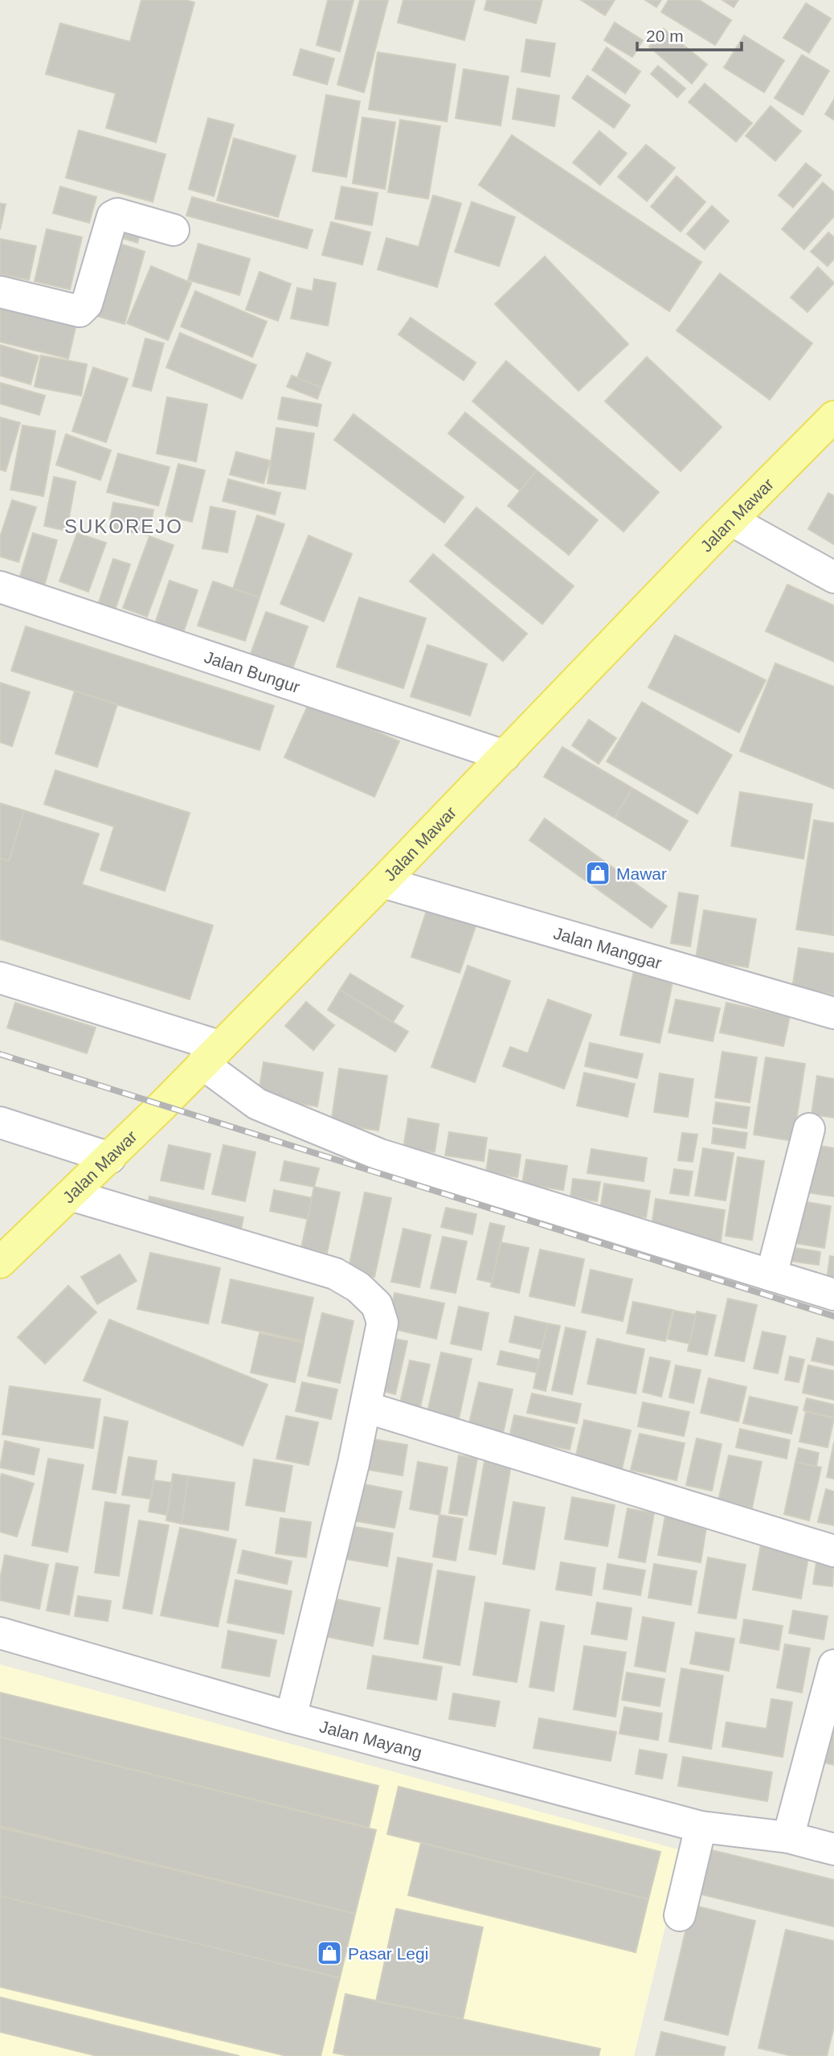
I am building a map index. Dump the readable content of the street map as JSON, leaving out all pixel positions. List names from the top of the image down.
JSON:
{
  "streets": {
    "main road": ["Jalan Mawar"],
    "street": ["Jalan Bungur", "Jalan Manggar", "Jalan Mayang"]
  },
  "crossings": [
    ["Jalan Mawar", "Jalan Bungur"],
    ["Jalan Mawar", "Jalan Manggar"]
  ],
  "districts": ["SUKOREJO"],
  "places": {
    "shop": ["Mawar", "Pasar Legi"]
  },
  "scale_bar": "20 m"
}
